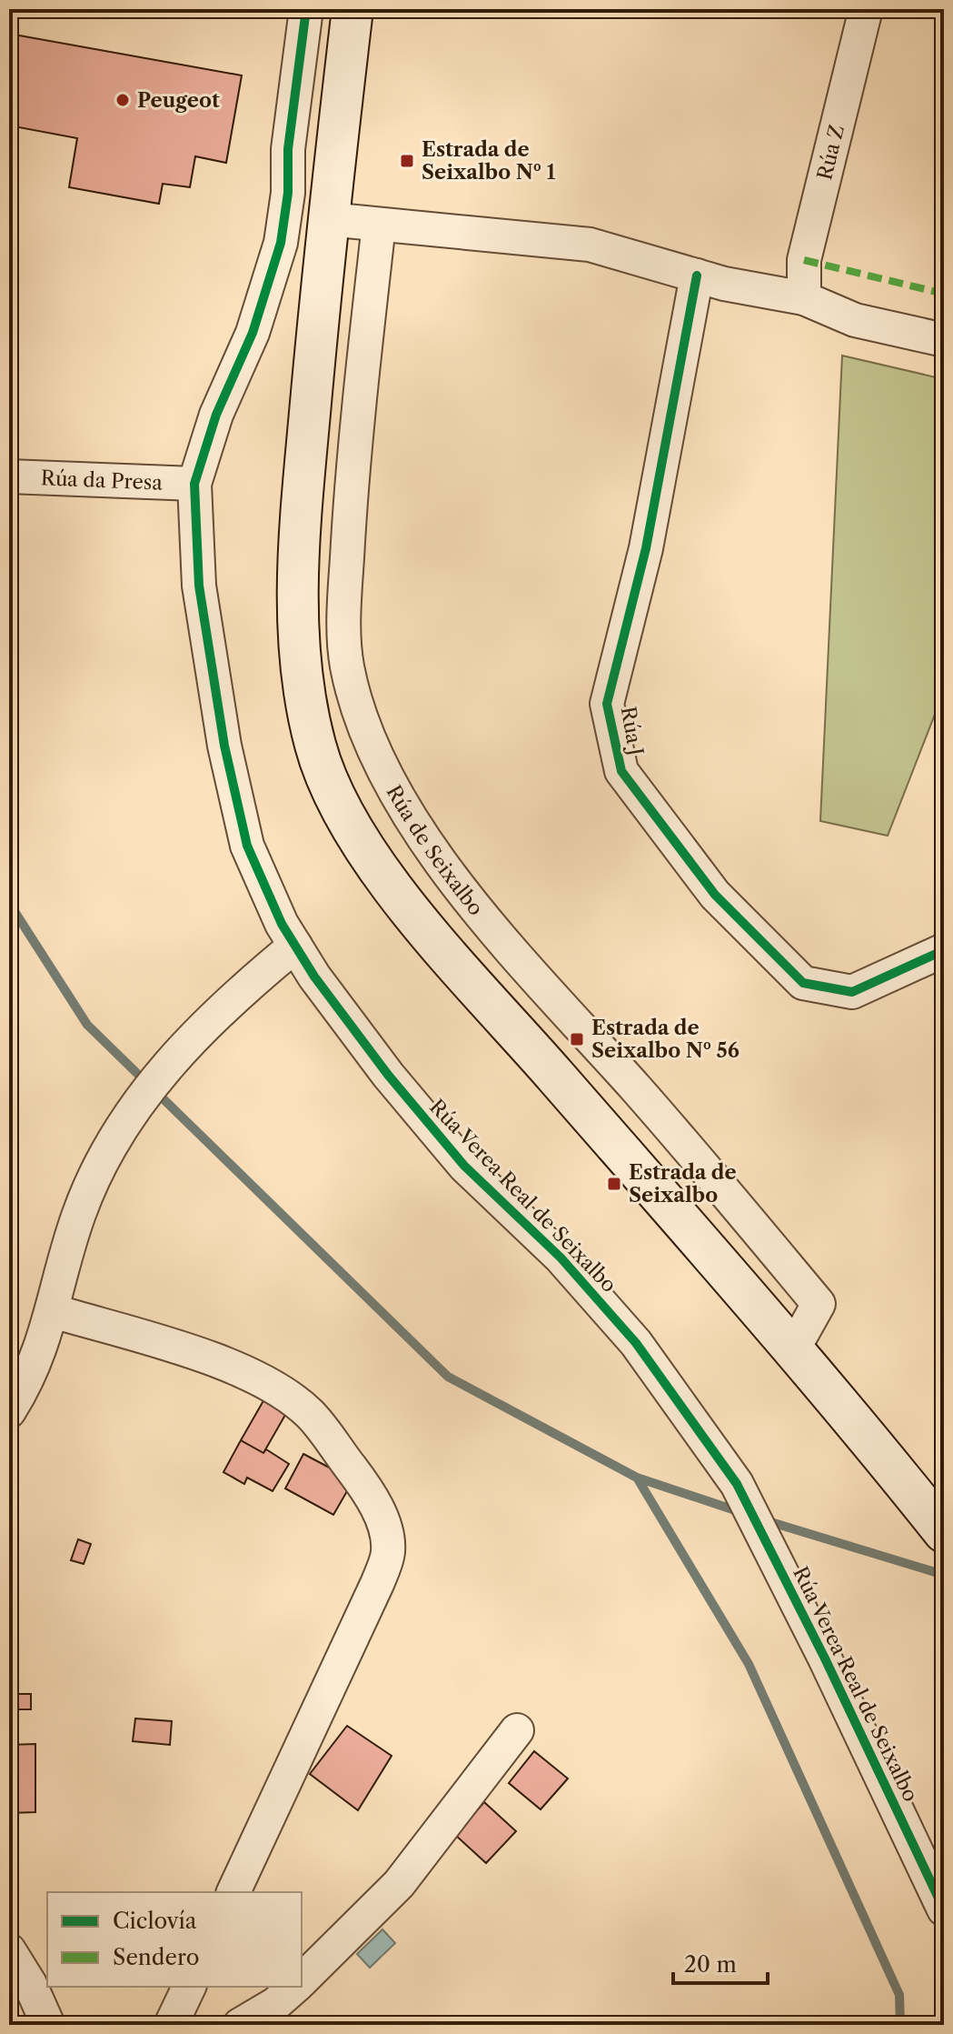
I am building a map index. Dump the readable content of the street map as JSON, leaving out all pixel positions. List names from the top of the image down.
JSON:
{
  "streets": {
    "street": [
      "Rúa Z",
      "Rúa da Presa",
      "Rúa J",
      "Rúa de Seixalbo",
      "Rúa Verea Real de Seixalbo"
    ]
  },
  "crossings": [
    ["Rúa da Presa", "Rúa Verea Real de Seixalbo"]
  ],
  "places": {
    "other": ["Peugeot"],
    "transit": ["Estrada de Seixalbo Nº 1", "Estrada de Seixalbo Nº 56", "Estrada de Seixalbo"]
  },
  "legend": ["Ciclovía", "Sendero"],
  "scale_bar": "20 m"
}
